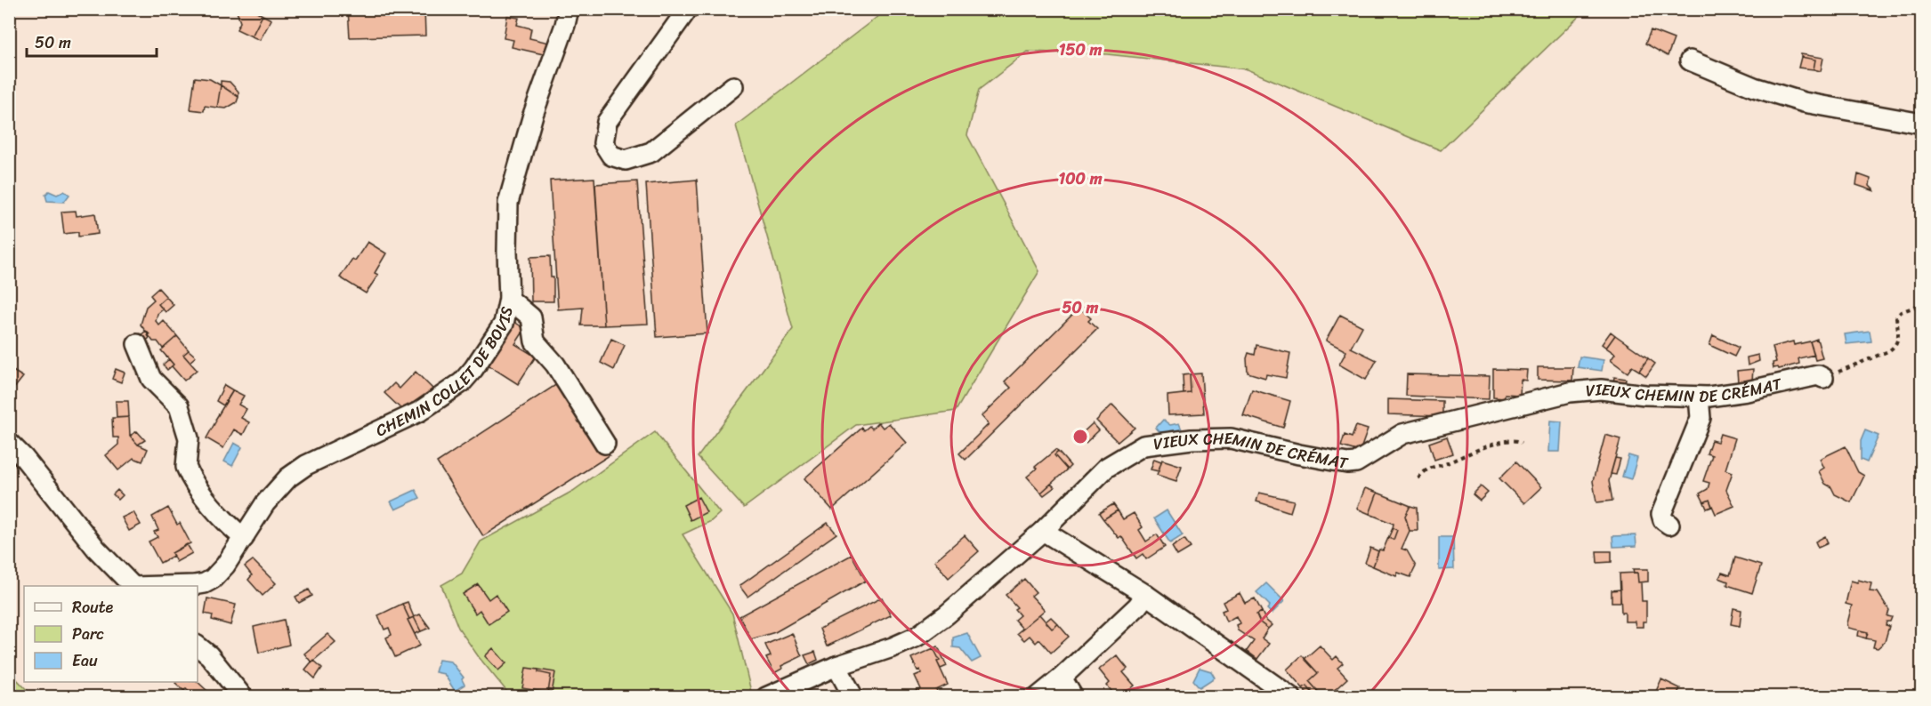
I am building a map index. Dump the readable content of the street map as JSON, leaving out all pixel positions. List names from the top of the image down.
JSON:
{
  "streets": {
    "street": ["CHEMIN COLLET DE BOVIS", "VIEUX CHEMIN DE CRÉMAT"]
  },
  "legend": ["Route", "Parc", "Eau"],
  "scale_bar": "50 m",
  "rings": ["150 m", "100 m", "50 m"]
}
